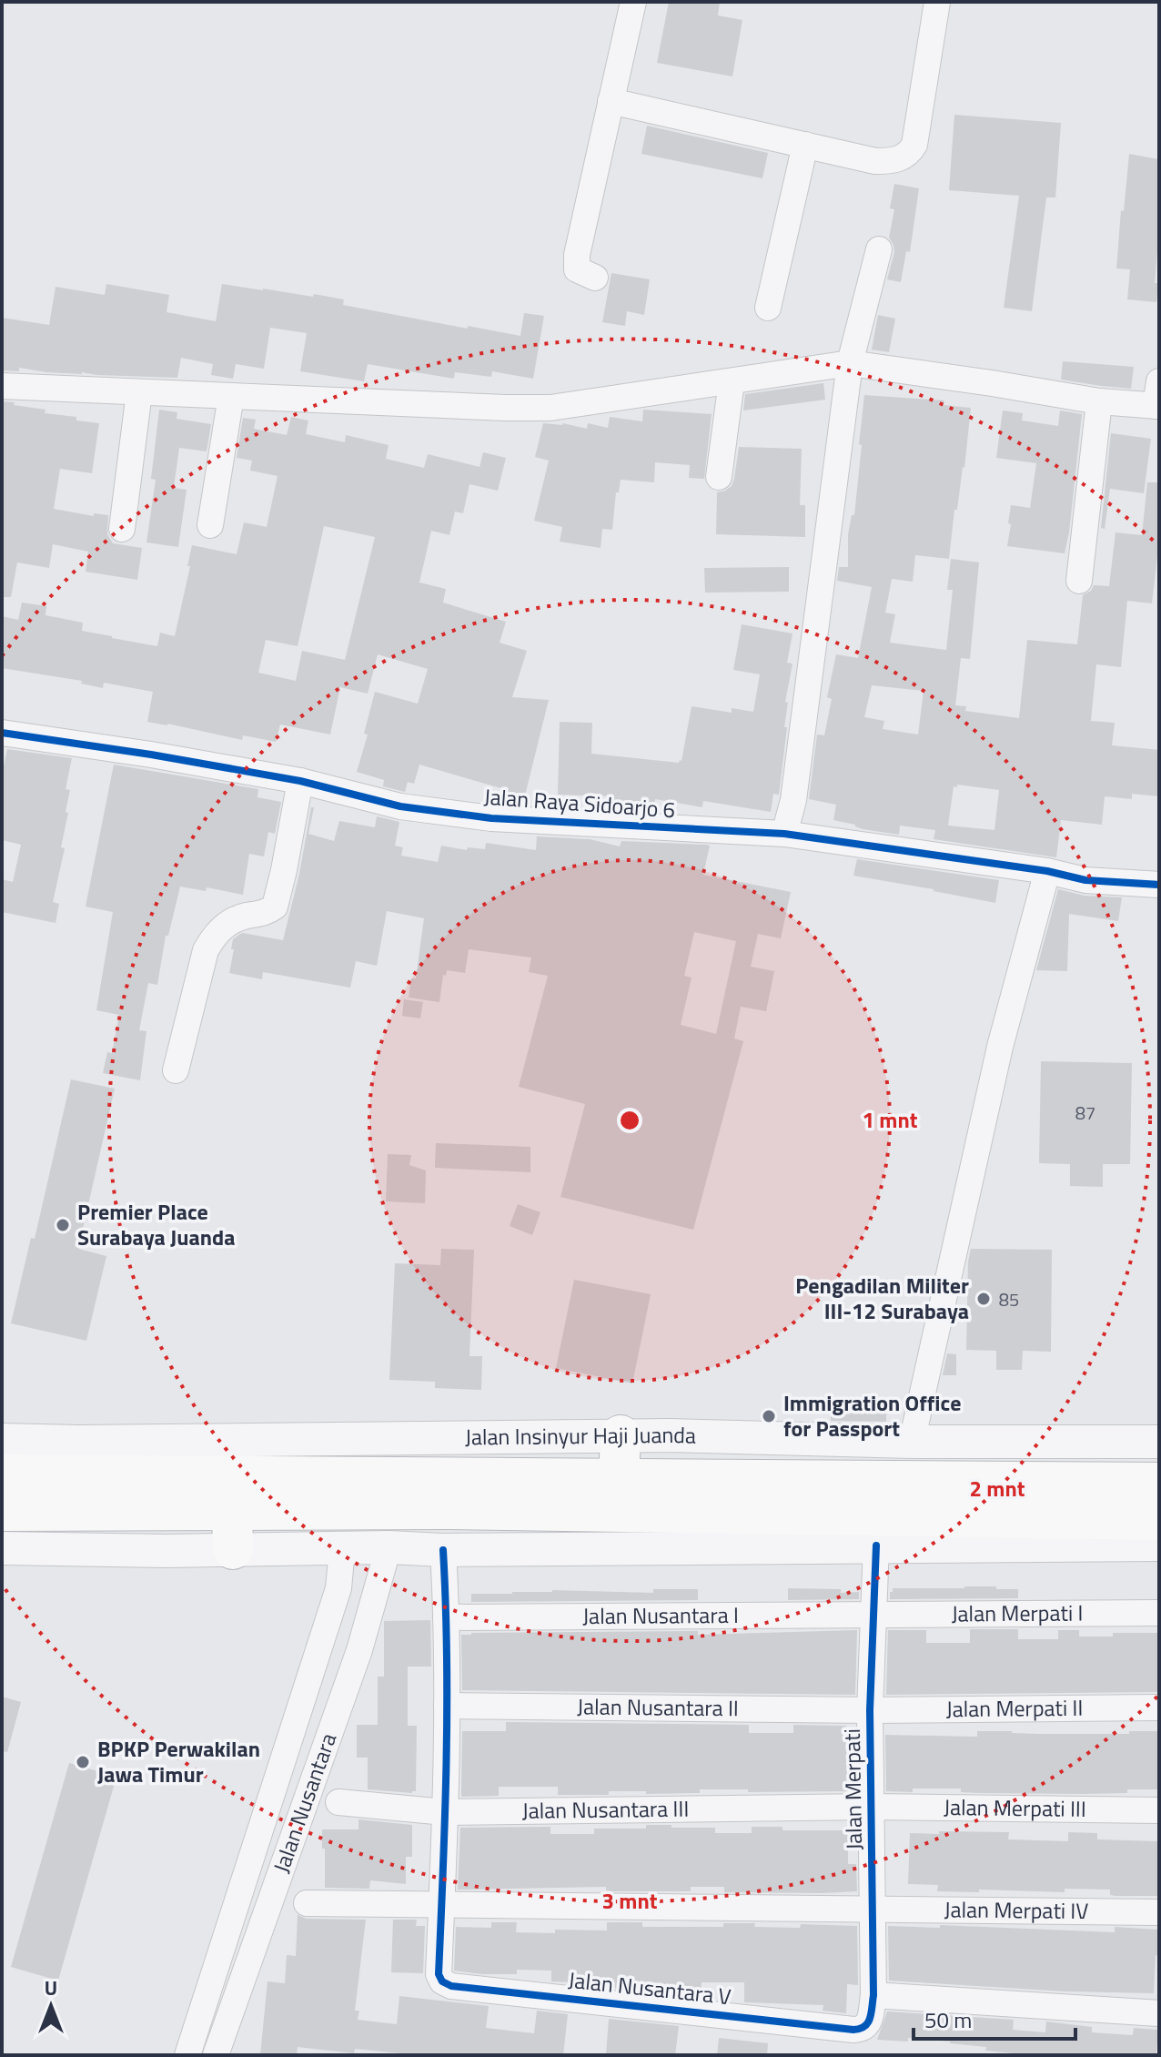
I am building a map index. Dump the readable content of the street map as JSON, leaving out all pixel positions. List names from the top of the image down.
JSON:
{
  "streets": {
    "highway": ["Jalan Insinyur Haji Juanda"],
    "street": [
      "Jalan Raya Sidoarjo 6",
      "Jalan Merpati I",
      "Jalan Nusantara I",
      "Jalan Nusantara II",
      "Jalan Merpati II",
      "Jalan Merpati",
      "Jalan Nusantara",
      "Jalan Merpati III",
      "Jalan Nusantara III",
      "Jalan Merpati IV",
      "Jalan Nusantara V"
    ]
  },
  "crossings": [
    ["Jalan Insinyur Haji Juanda", "Jalan Merpati"],
    ["Jalan Insinyur Haji Juanda", "Jalan Nusantara"],
    ["Jalan Merpati I", "Jalan Nusantara I"],
    ["Jalan Merpati I", "Jalan Merpati"],
    ["Jalan Nusantara I", "Jalan Merpati"],
    ["Jalan Nusantara II", "Jalan Merpati II"],
    ["Jalan Nusantara II", "Jalan Merpati"],
    ["Jalan Merpati II", "Jalan Merpati"],
    ["Jalan Merpati", "Jalan Merpati III"],
    ["Jalan Merpati", "Jalan Nusantara III"],
    ["Jalan Merpati", "Jalan Merpati IV"],
    ["Jalan Merpati", "Jalan Nusantara V"],
    ["Jalan Merpati III", "Jalan Nusantara III"],
    ["Jalan Merpati IV", "Jalan Nusantara V"]
  ],
  "places": [
    "Premier Place Surabaya Juanda",
    "Pengadilan Militer III-12 Surabaya",
    "Immigration Office for Passport",
    "BPKP Perwakilan Jawa Timur"
  ],
  "house_numbers": ["87", "85"],
  "scale_bar": "50 m",
  "north": "top",
  "rings": ["1 mnt", "2 mnt", "3 mnt"]
}
